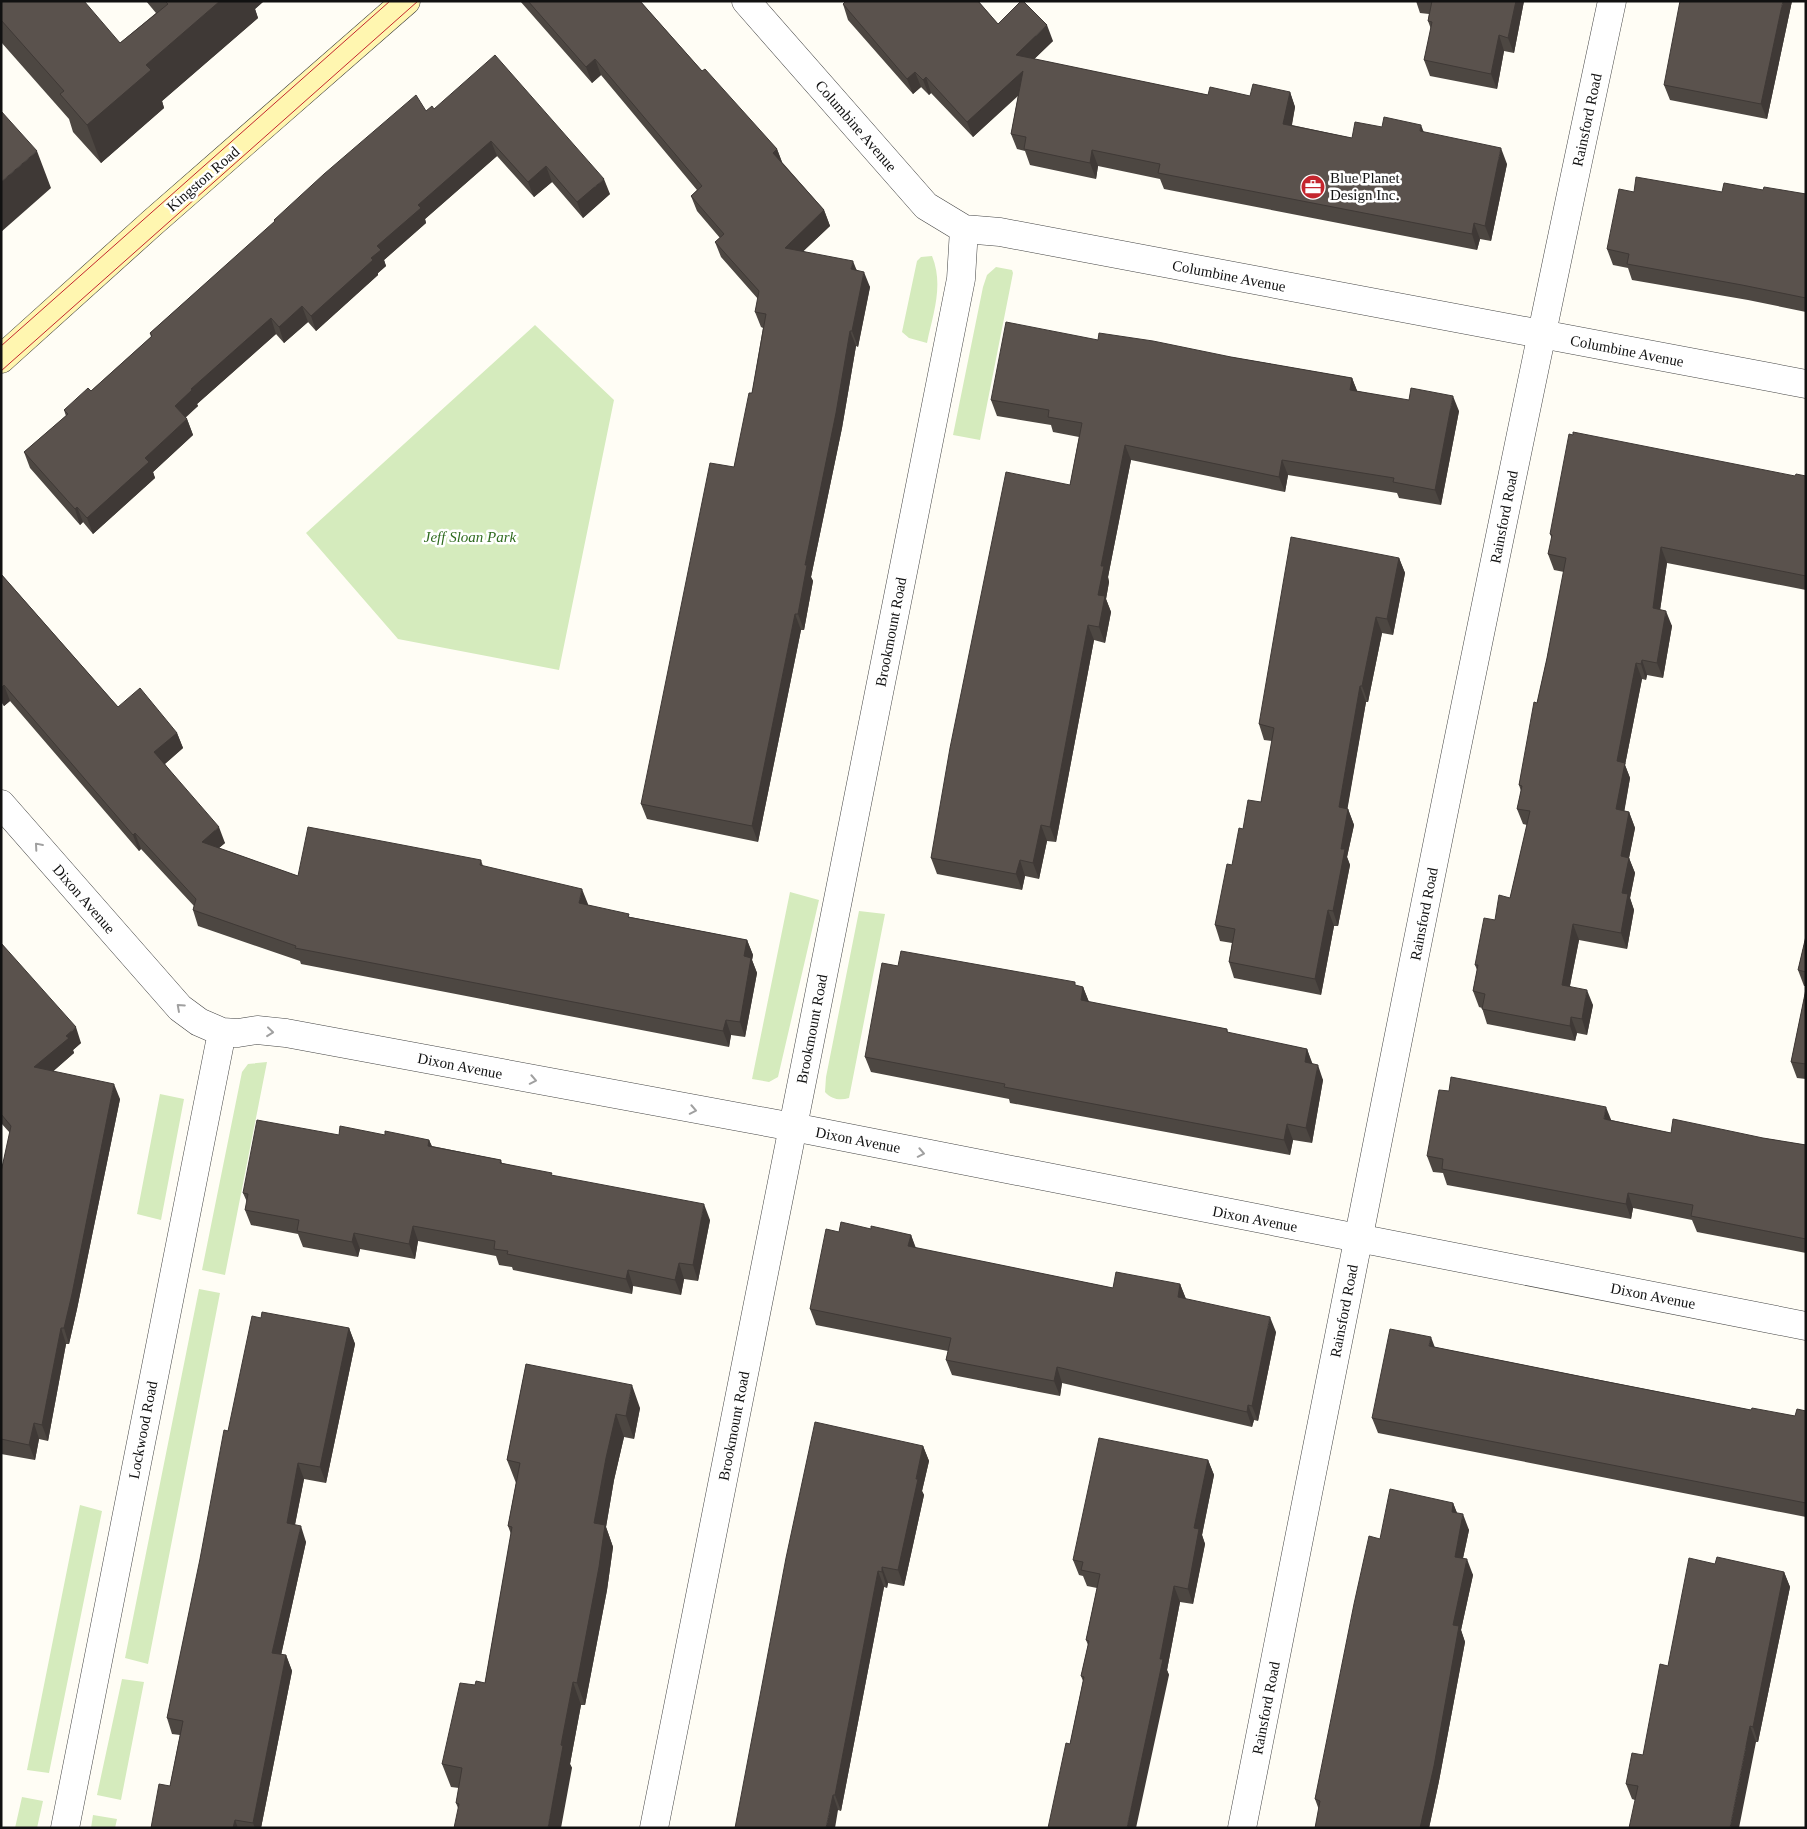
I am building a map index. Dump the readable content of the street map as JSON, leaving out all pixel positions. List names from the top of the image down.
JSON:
{
  "streets": {
    "main road": ["Kingston Road"],
    "street": [
      "Rainsford Road",
      "Columbine Avenue",
      "Brookmount Road",
      "Dixon Avenue",
      "Lockwood Road"
    ]
  },
  "crossings": [
    ["Rainsford Road", "Columbine Avenue"],
    ["Rainsford Road", "Dixon Avenue"],
    ["Columbine Avenue", "Brookmount Road"],
    ["Brookmount Road", "Dixon Avenue"],
    ["Dixon Avenue", "Lockwood Road"]
  ],
  "parks": ["Jeff Sloan Park"],
  "places": {
    "office": ["Blue Planet Design Inc."]
  }
}
